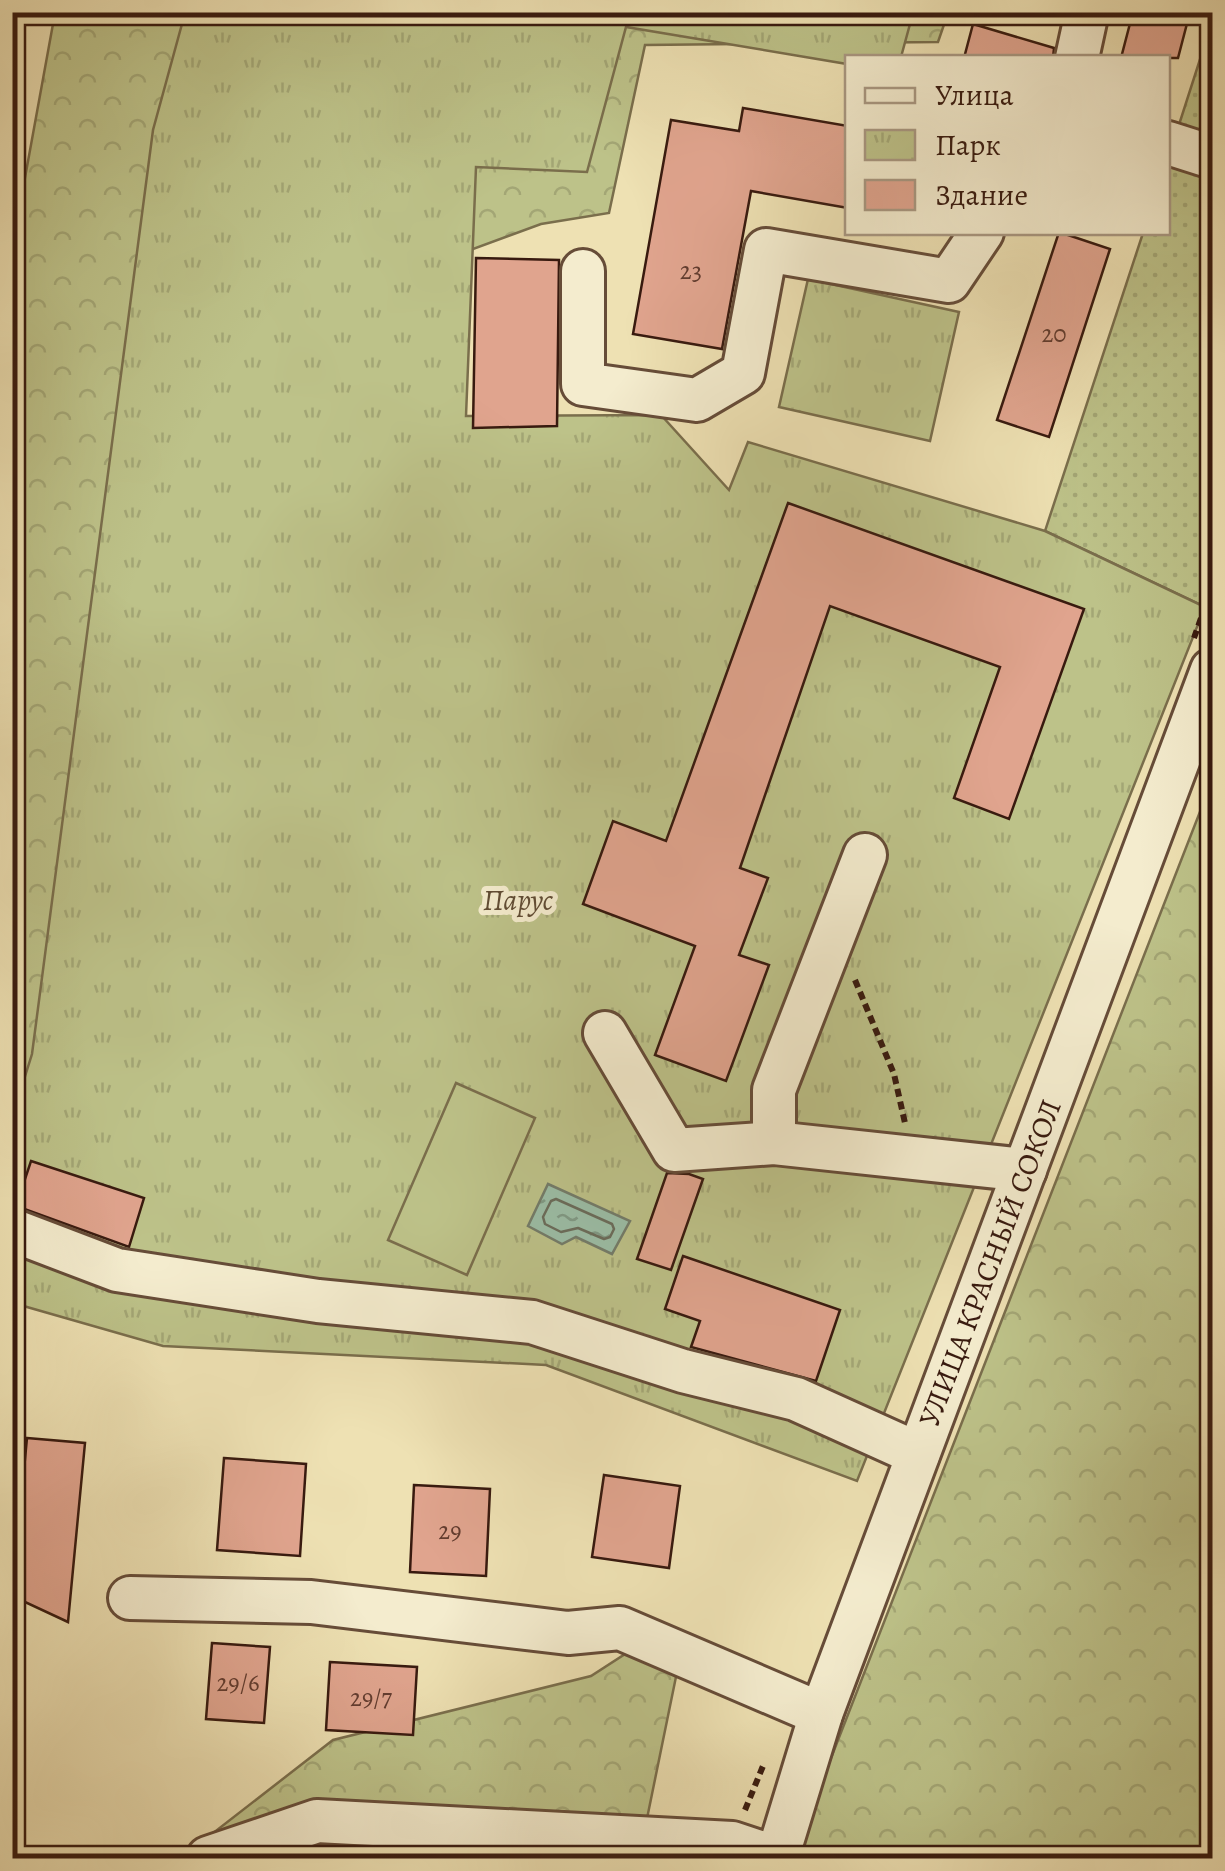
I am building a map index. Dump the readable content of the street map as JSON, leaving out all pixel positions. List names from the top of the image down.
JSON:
{
  "streets": {
    "street": ["УЛИЦА КРАСНЫЙ СОКОЛ"]
  },
  "parks": ["Парус"],
  "house_numbers": [
    "23",
    "20",
    "29",
    "29/6",
    "29/7"
  ],
  "legend": ["Улица", "Парк", "Здание"]
}
